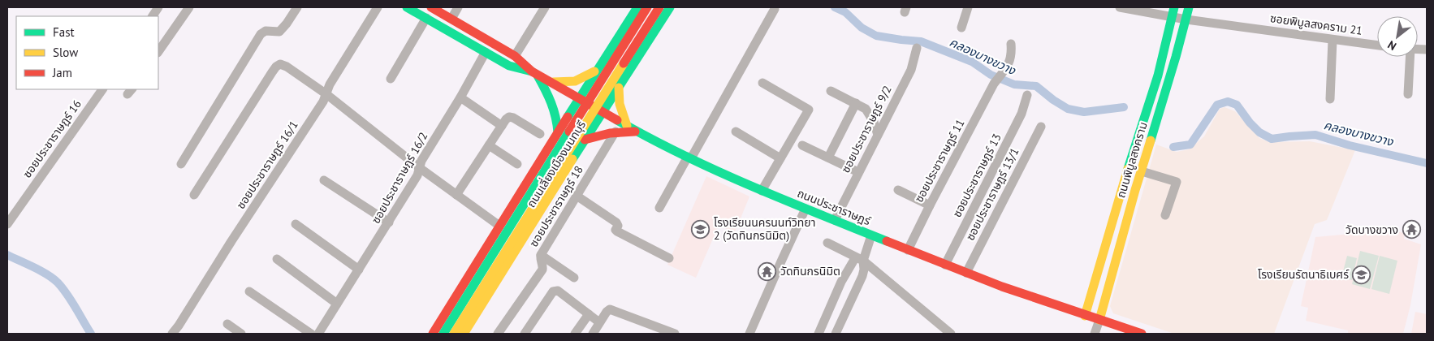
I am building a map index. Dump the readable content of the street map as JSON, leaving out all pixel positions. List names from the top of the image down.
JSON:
{
  "streets": {
    "main road": ["ถนนพิบูลสงคราม", "ถนนเลี่ยงเมืองนนทบุรี", "ถนนประชาราษฎร์"],
    "street": [
      "ซอยพิบูลสงคราม 21",
      "ซอยประชาราษฎร์ 9/2",
      "ซอยประชาราษฎร์ 16",
      "ซอยประชาราษฎร์ 11",
      "ซอยประชาราษฎร์ 16/1",
      "ซอยประชาราษฎร์ 13",
      "ซอยประชาราษฎร์ 16/2",
      "ซอยประชาราษฎร์ 13/1",
      "ซอยประชาราษฎร์ 18"
    ]
  },
  "crossings": [
    ["ซอยพิบูลสงคราม 21", "ถนนพิบูลสงคราม"],
    ["ซอยประชาราษฎร์ 9/2", "ถนนประชาราษฎร์"],
    ["ถนนพิบูลสงคราม", "ถนนประชาราษฎร์"],
    ["ซอยประชาราษฎร์ 11", "ถนนประชาราษฎร์"],
    ["ถนนเลี่ยงเมืองนนทบุรี", "ถนนประชาราษฎร์"],
    ["ซอยประชาราษฎร์ 13", "ถนนประชาราษฎร์"],
    ["ซอยประชาราษฎร์ 16/2", "ถนนประชาราษฎร์"],
    ["ซอยประชาราษฎร์ 13/1", "ถนนประชาราษฎร์"]
  ],
  "water": ["คลองบางขวาง"],
  "places": {
    "school or university": ["โรงเรียนนครนนท์วิทยา 2 (วัดทินกรนิมิต)", "โรงเรียนรัตนาธิเบศร์"],
    "temple": ["วัดบางขวาง", "วัดทินกรนิมิต"]
  },
  "legend": ["Fast", "Slow", "Jam"],
  "north": "bottom left"
}
